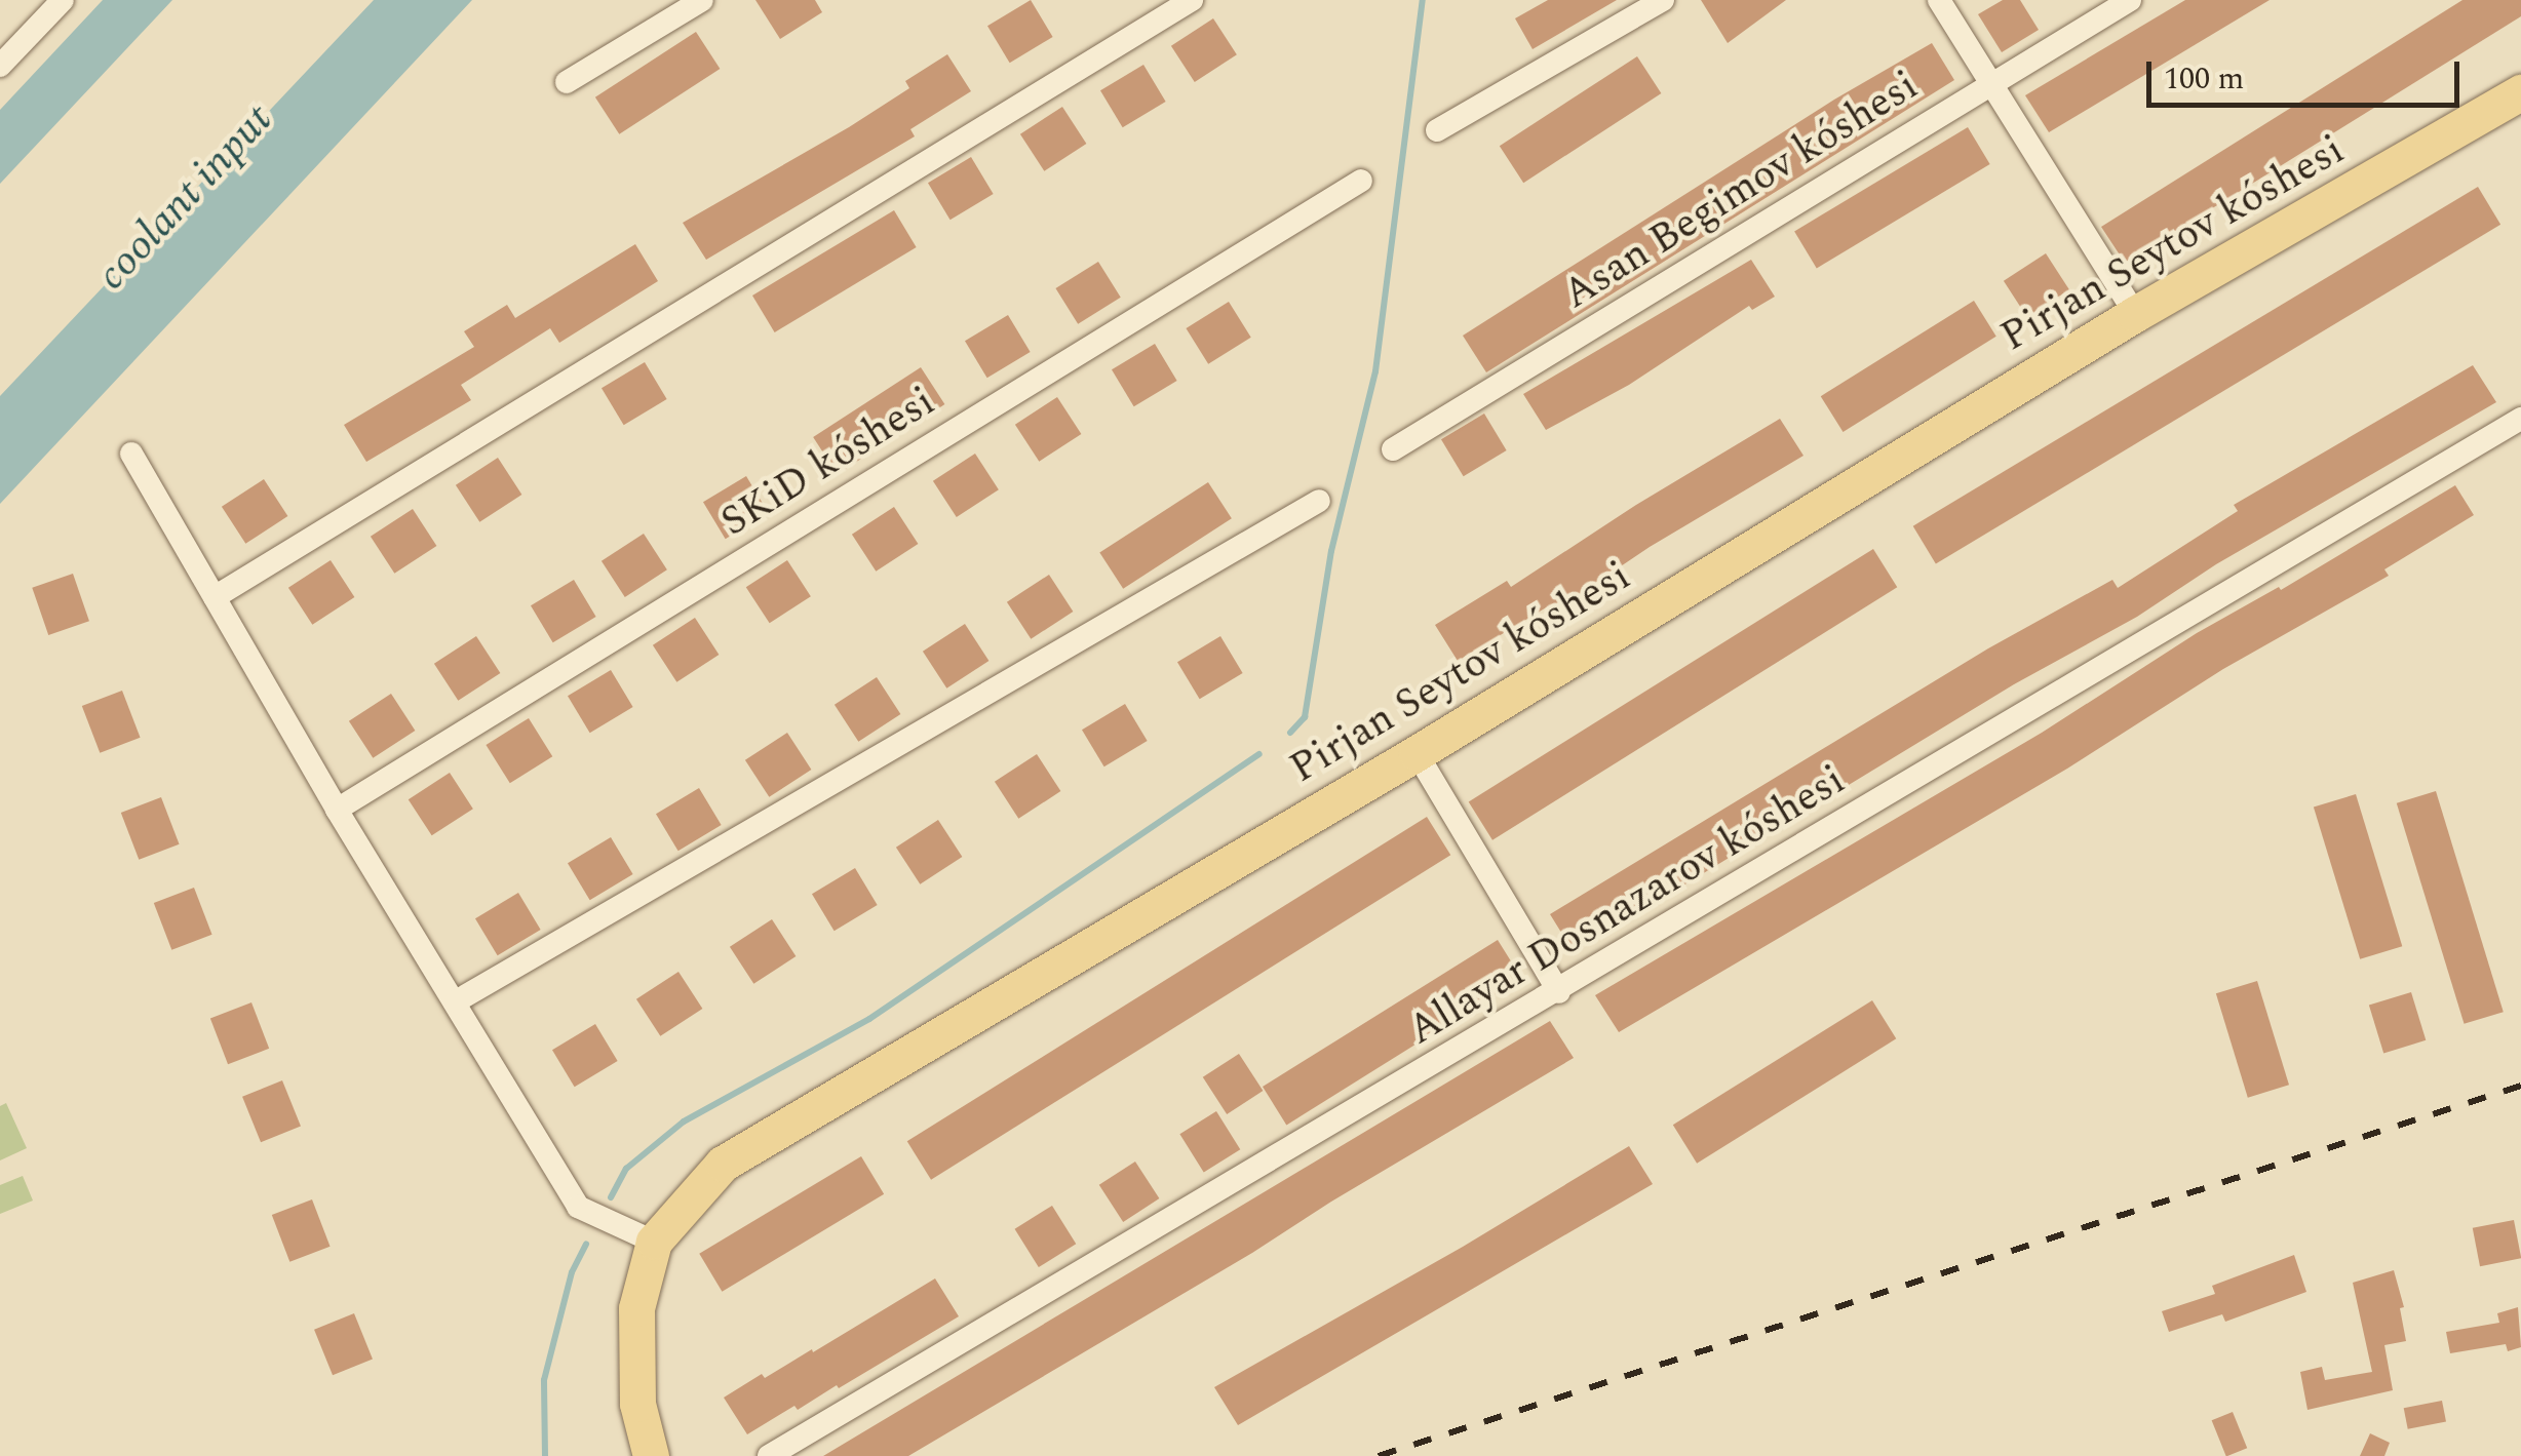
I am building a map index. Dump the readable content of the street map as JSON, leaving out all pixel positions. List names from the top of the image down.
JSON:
{
  "streets": {
    "main road": ["Pirjan Seytov kóshesi"],
    "street": ["Asan Begimov kóshesi", "SKiD kóshesi", "Allayar Dosnazarov kóshesi"]
  },
  "water": ["coolant input"],
  "scale_bar": "100 m"
}
